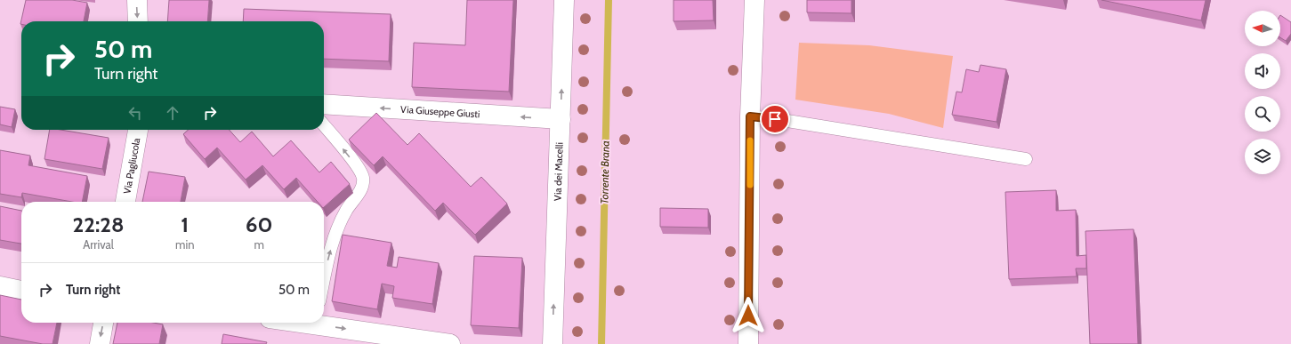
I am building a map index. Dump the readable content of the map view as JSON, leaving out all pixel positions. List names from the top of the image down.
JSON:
{
  "streets": {
    "street": ["Via Giuseppe Giusti", "Via Pagliucola", "Via dei Macelli"]
  },
  "crossings": [
    ["Via Giuseppe Giusti", "Via dei Macelli"]
  ],
  "one_way": ["Via Giuseppe Giusti", "Via dei Macelli"],
  "water": ["Torrente Brana"],
  "north": "left",
  "page": {
    "turn": ["50 m", "Turn right"],
    "eta": [
      "22:28",
      "Arrival",
      "1",
      "min",
      "60",
      "m"
    ],
    "list": [
      {
        "name": "Turn right",
        "value": "50 m"
      }
    ]
  }
}
